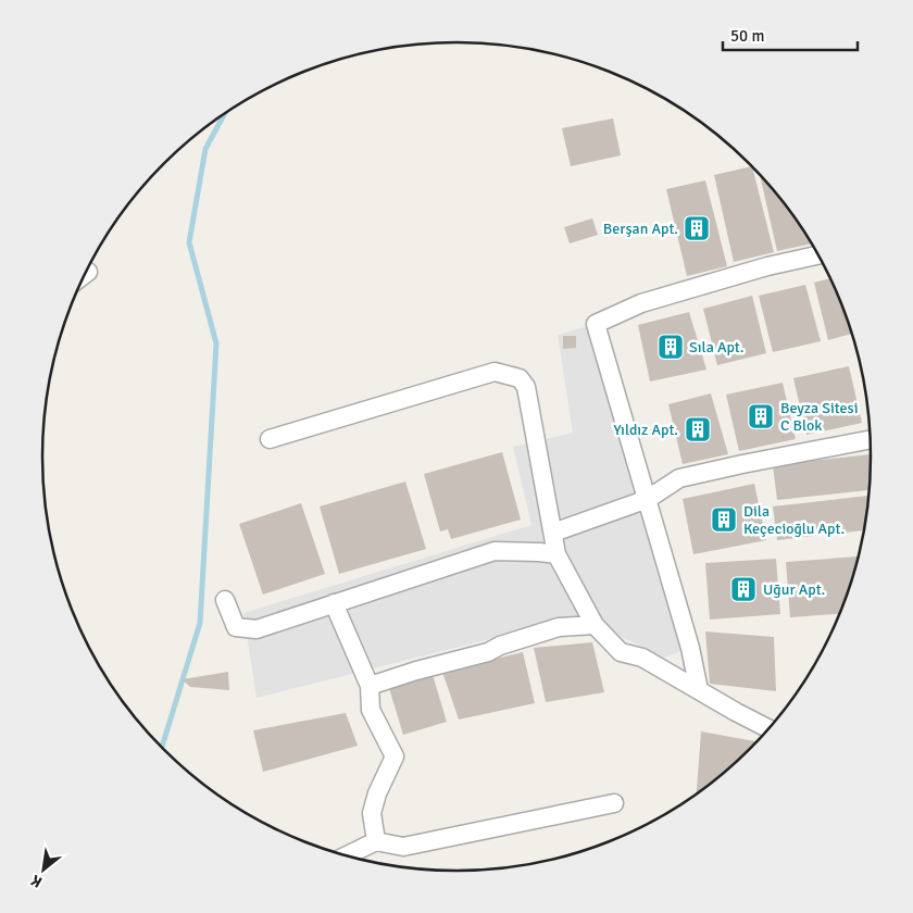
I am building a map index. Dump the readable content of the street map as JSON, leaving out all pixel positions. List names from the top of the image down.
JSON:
{
  "places": {
    "building": [
      "Berşan Apt.",
      "Sıla Apt.",
      "Beyza Sitesi C Blok",
      "Yıldız Apt.",
      "Dila Keçecioğlu Apt.",
      "Uğur Apt."
    ]
  },
  "scale_bar": "50 m",
  "north": "bottom left"
}
